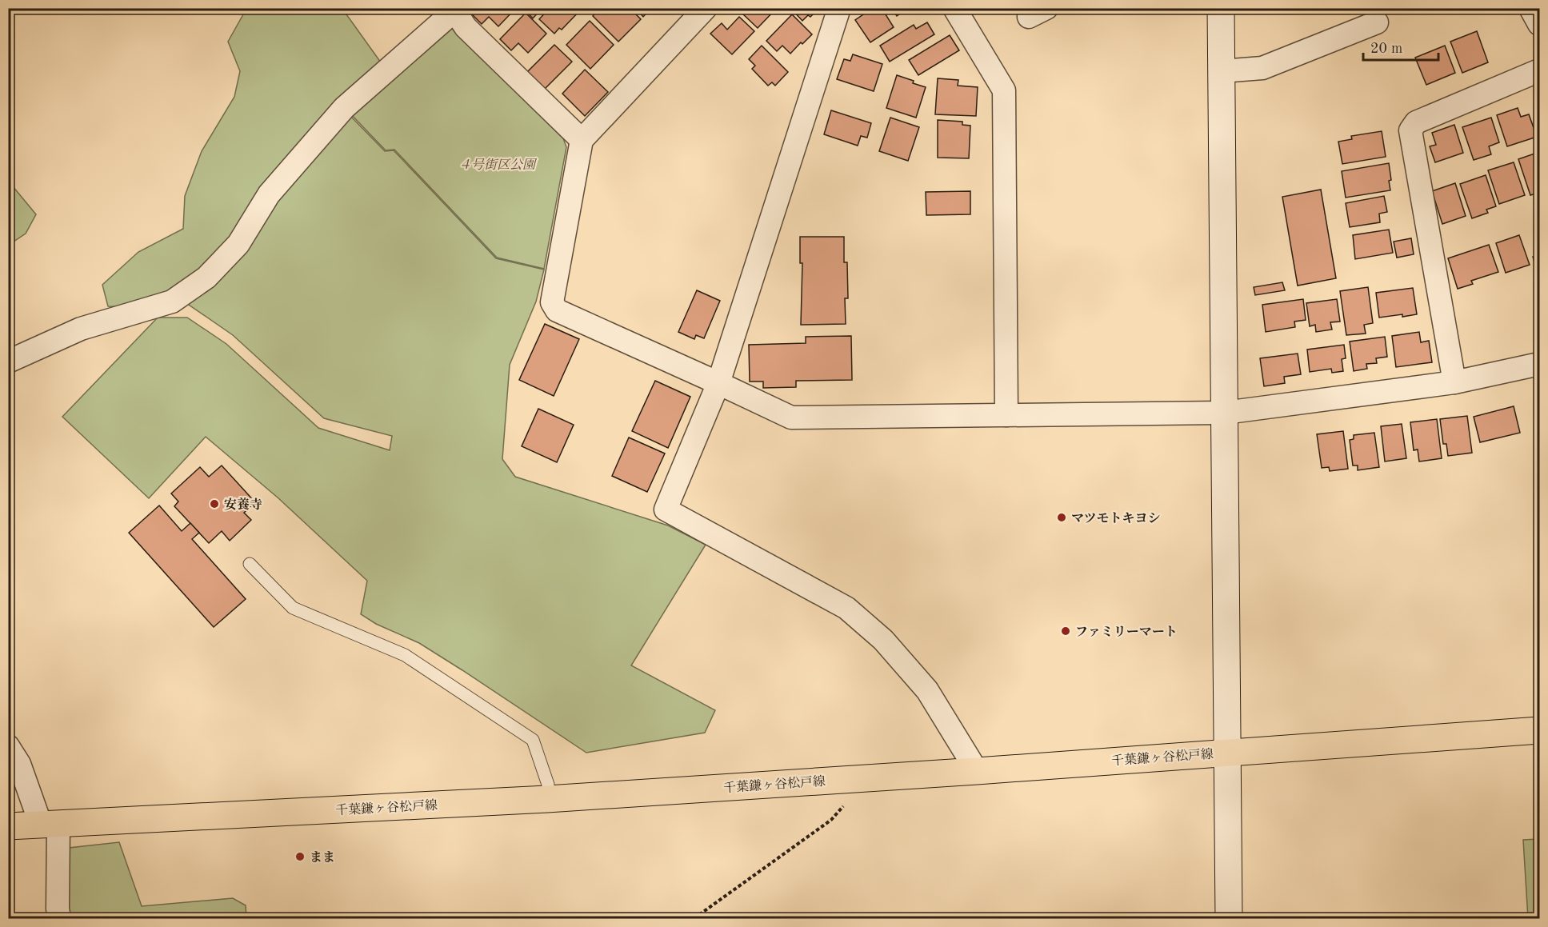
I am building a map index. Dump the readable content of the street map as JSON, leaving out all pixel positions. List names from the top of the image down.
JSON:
{
  "streets": {
    "main road": ["千葉鎌ヶ谷松戸線"]
  },
  "parks": ["４号街区公園"],
  "places": [
    "安養寺",
    "マツモトキヨシ",
    "ファミリーマート",
    "まま"
  ],
  "scale_bar": "20 m"
}
